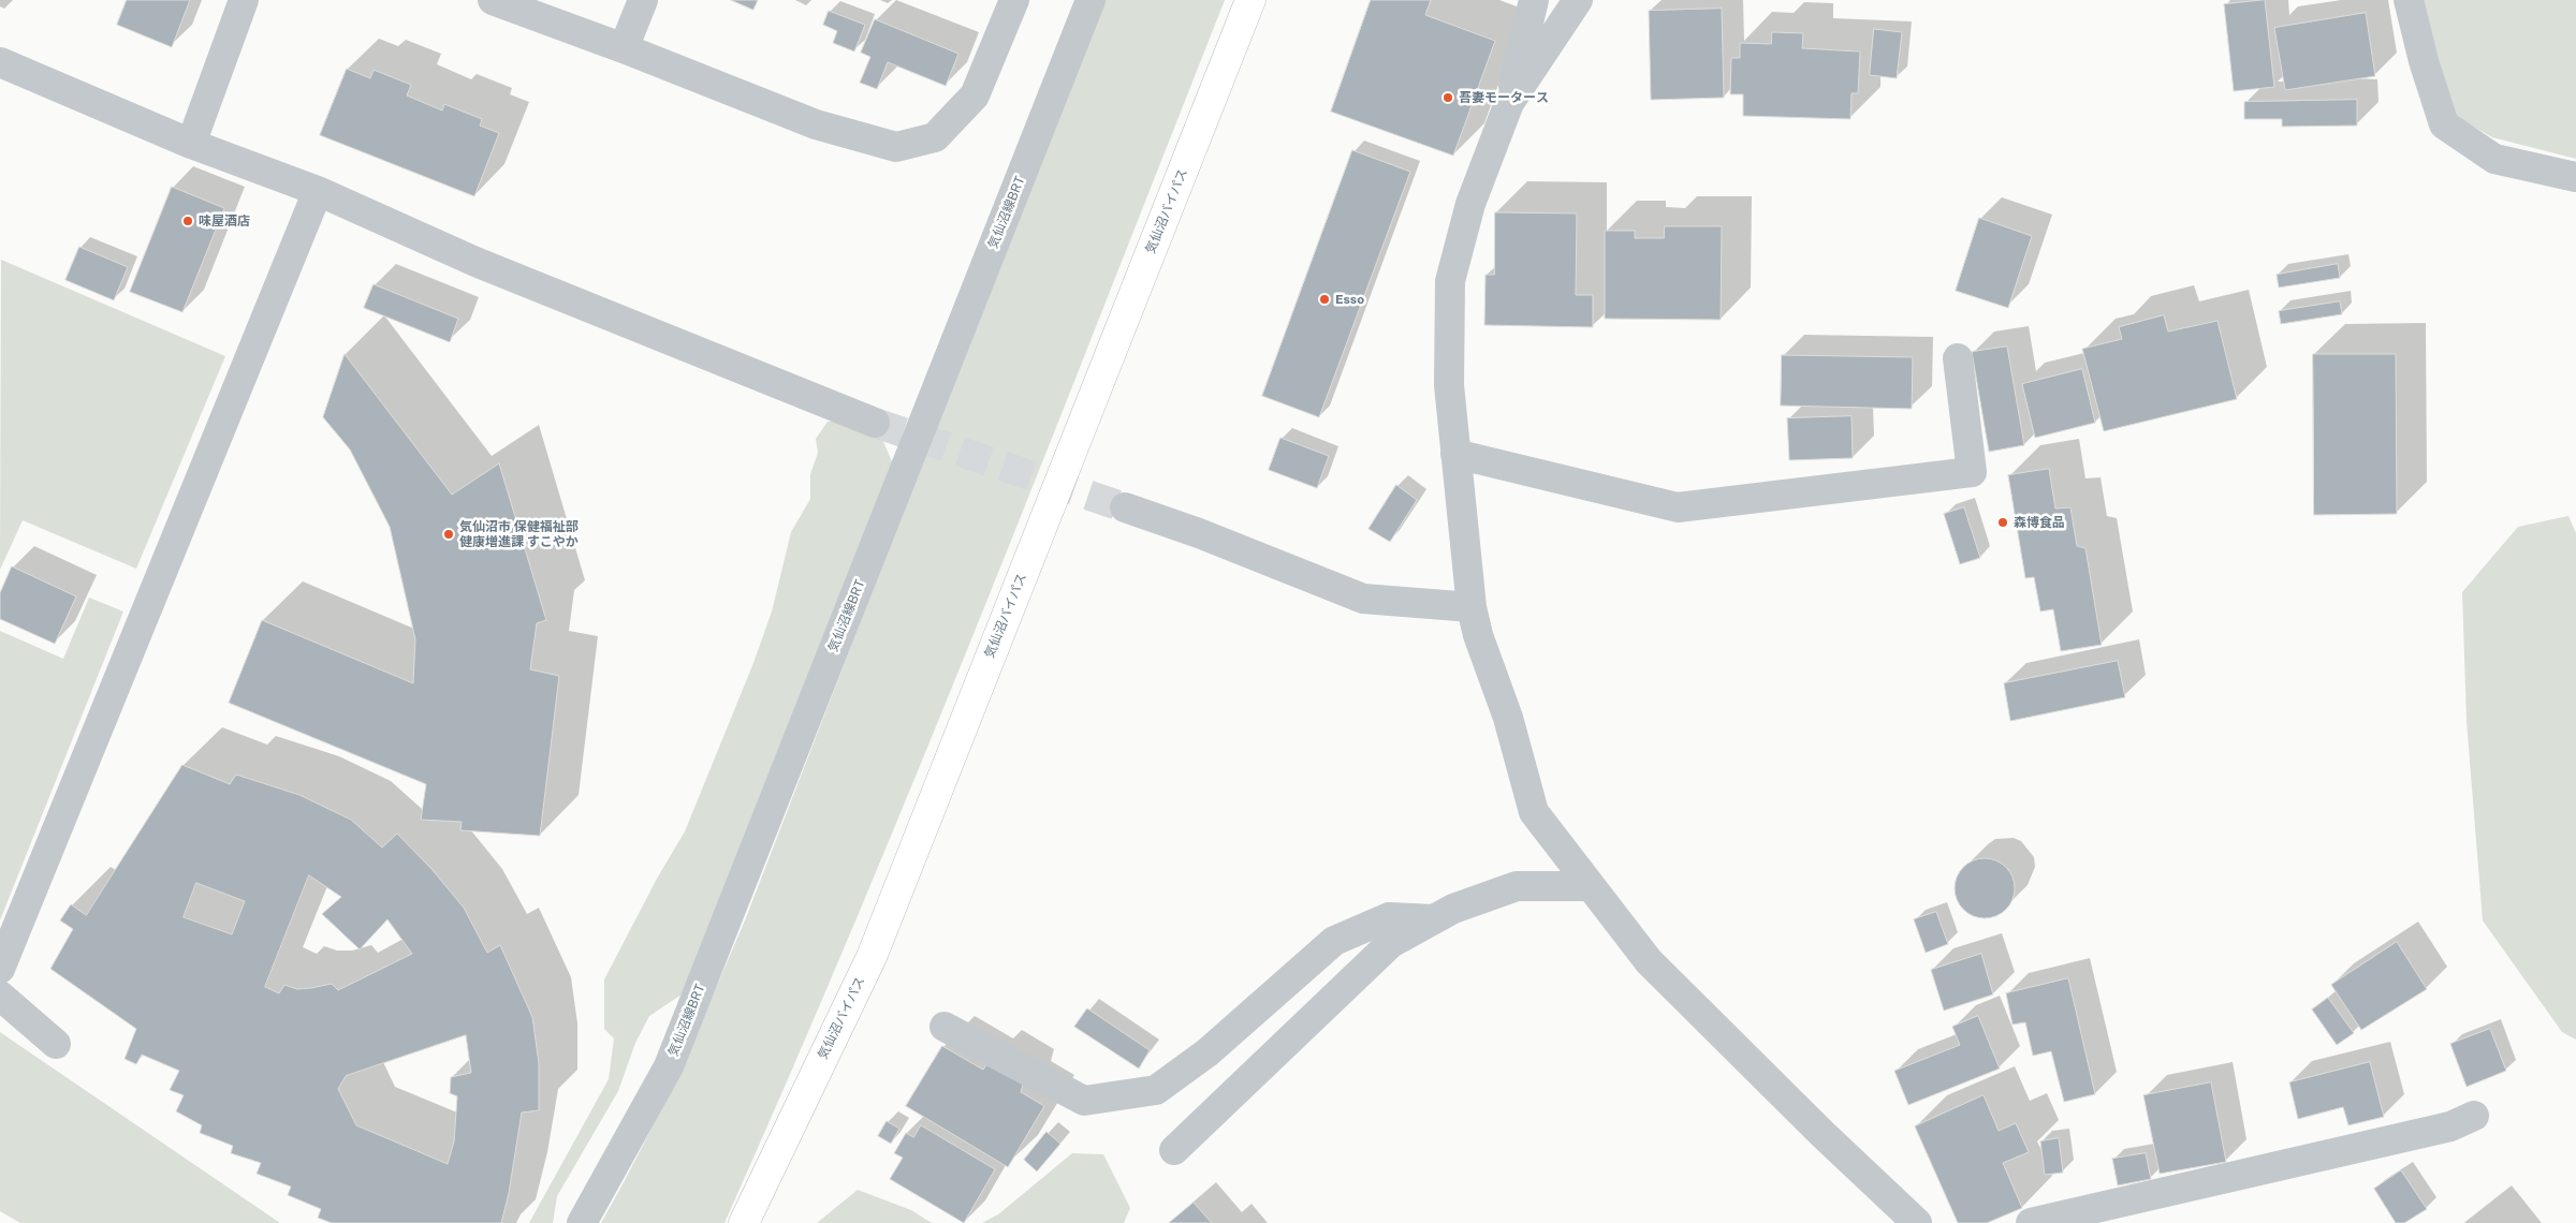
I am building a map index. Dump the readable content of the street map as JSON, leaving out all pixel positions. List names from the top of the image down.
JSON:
{
  "streets": {
    "highway": ["気仙沼バイパス"],
    "street": ["気仙沼線BRT"]
  },
  "places": [
    "吾妻モータース",
    "味屋酒店",
    "Esso",
    "森博食品",
    "気仙沼市 保健福祉部 健康増進課 すこやか"
  ]
}
